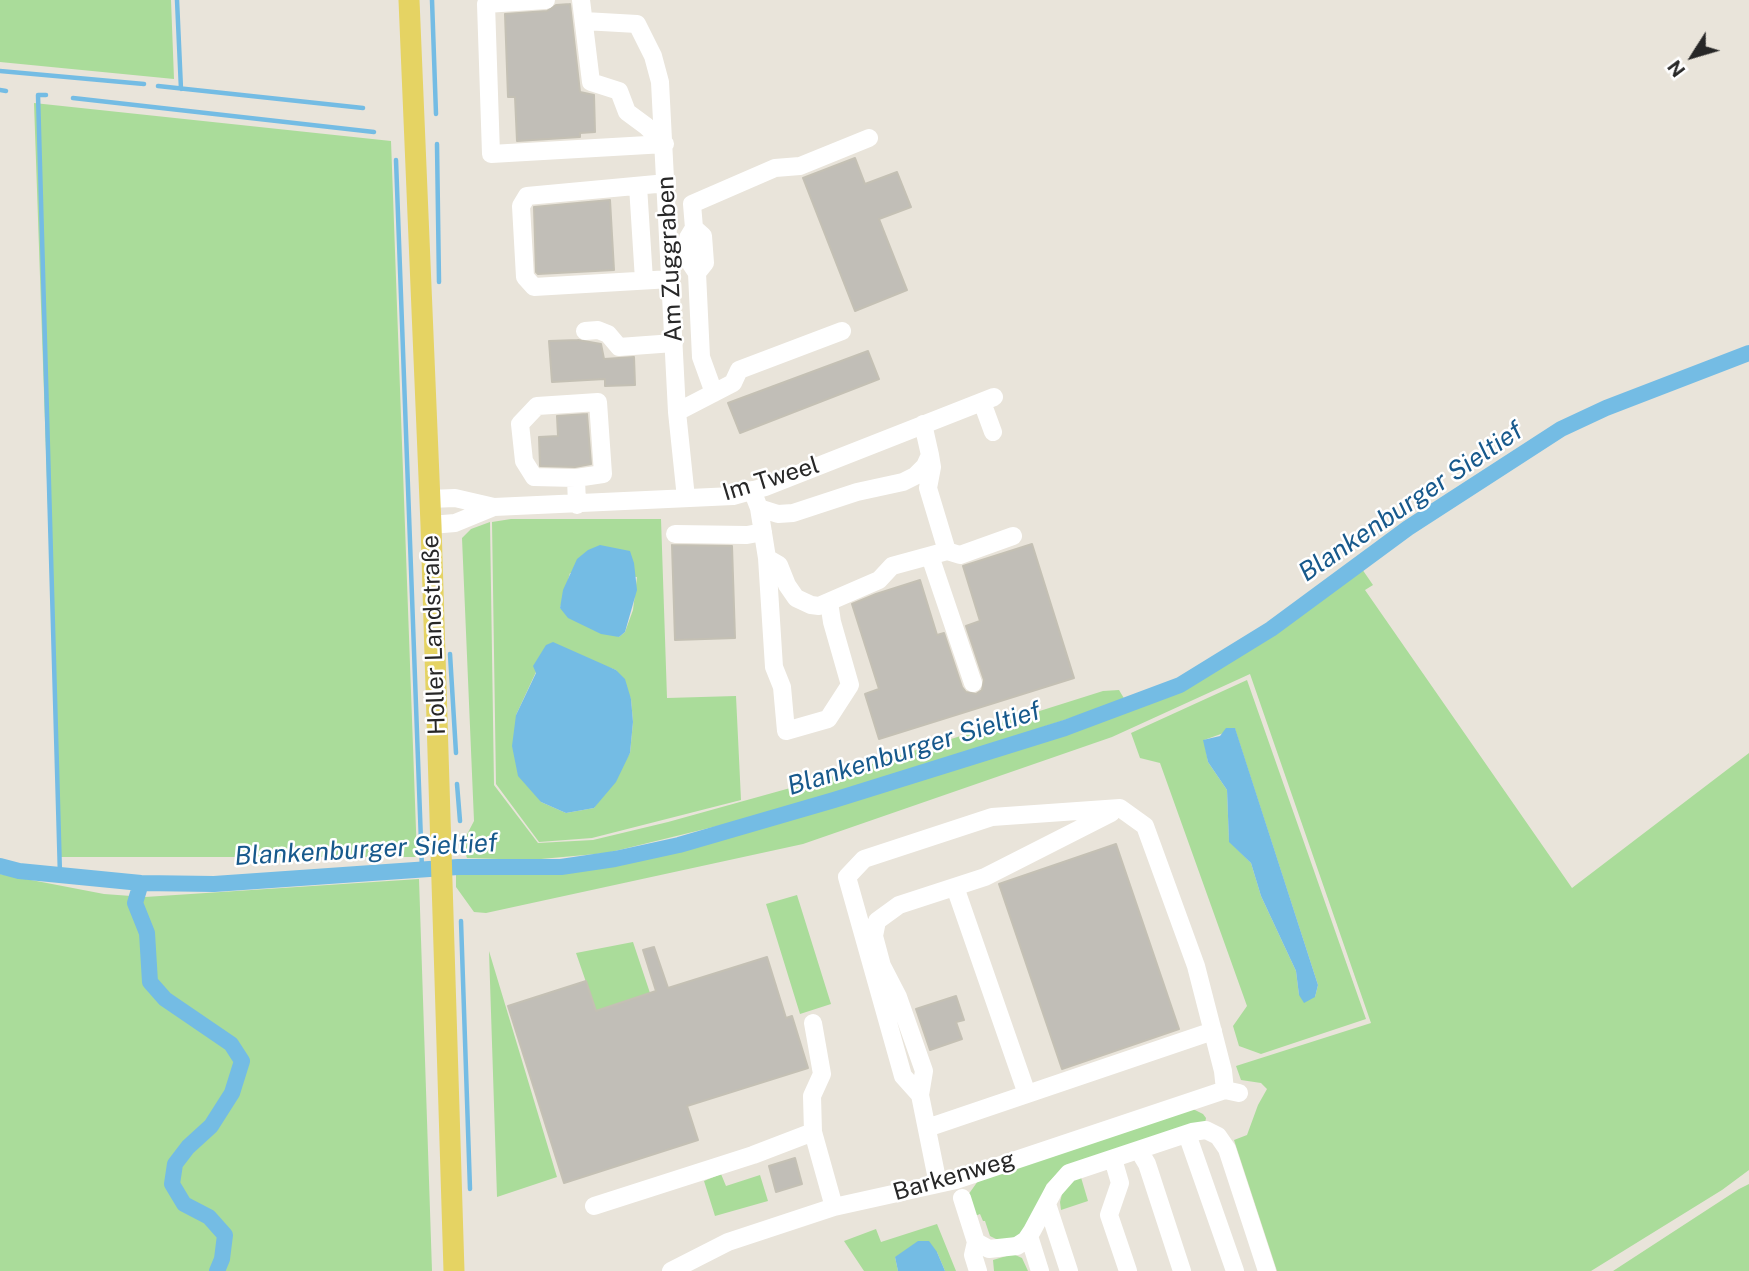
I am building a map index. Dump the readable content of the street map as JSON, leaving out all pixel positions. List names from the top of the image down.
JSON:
{
  "streets": {
    "main road": ["Holler Landstraße"],
    "street": ["Am Zuggraben", "Im Tweel", "Barkenweg"]
  },
  "crossings": [
    ["Am Zuggraben", "Im Tweel"],
    ["Im Tweel", "Holler Landstraße"]
  ],
  "water": ["Blankenburger Sieltief"],
  "north": "bottom left"
}
